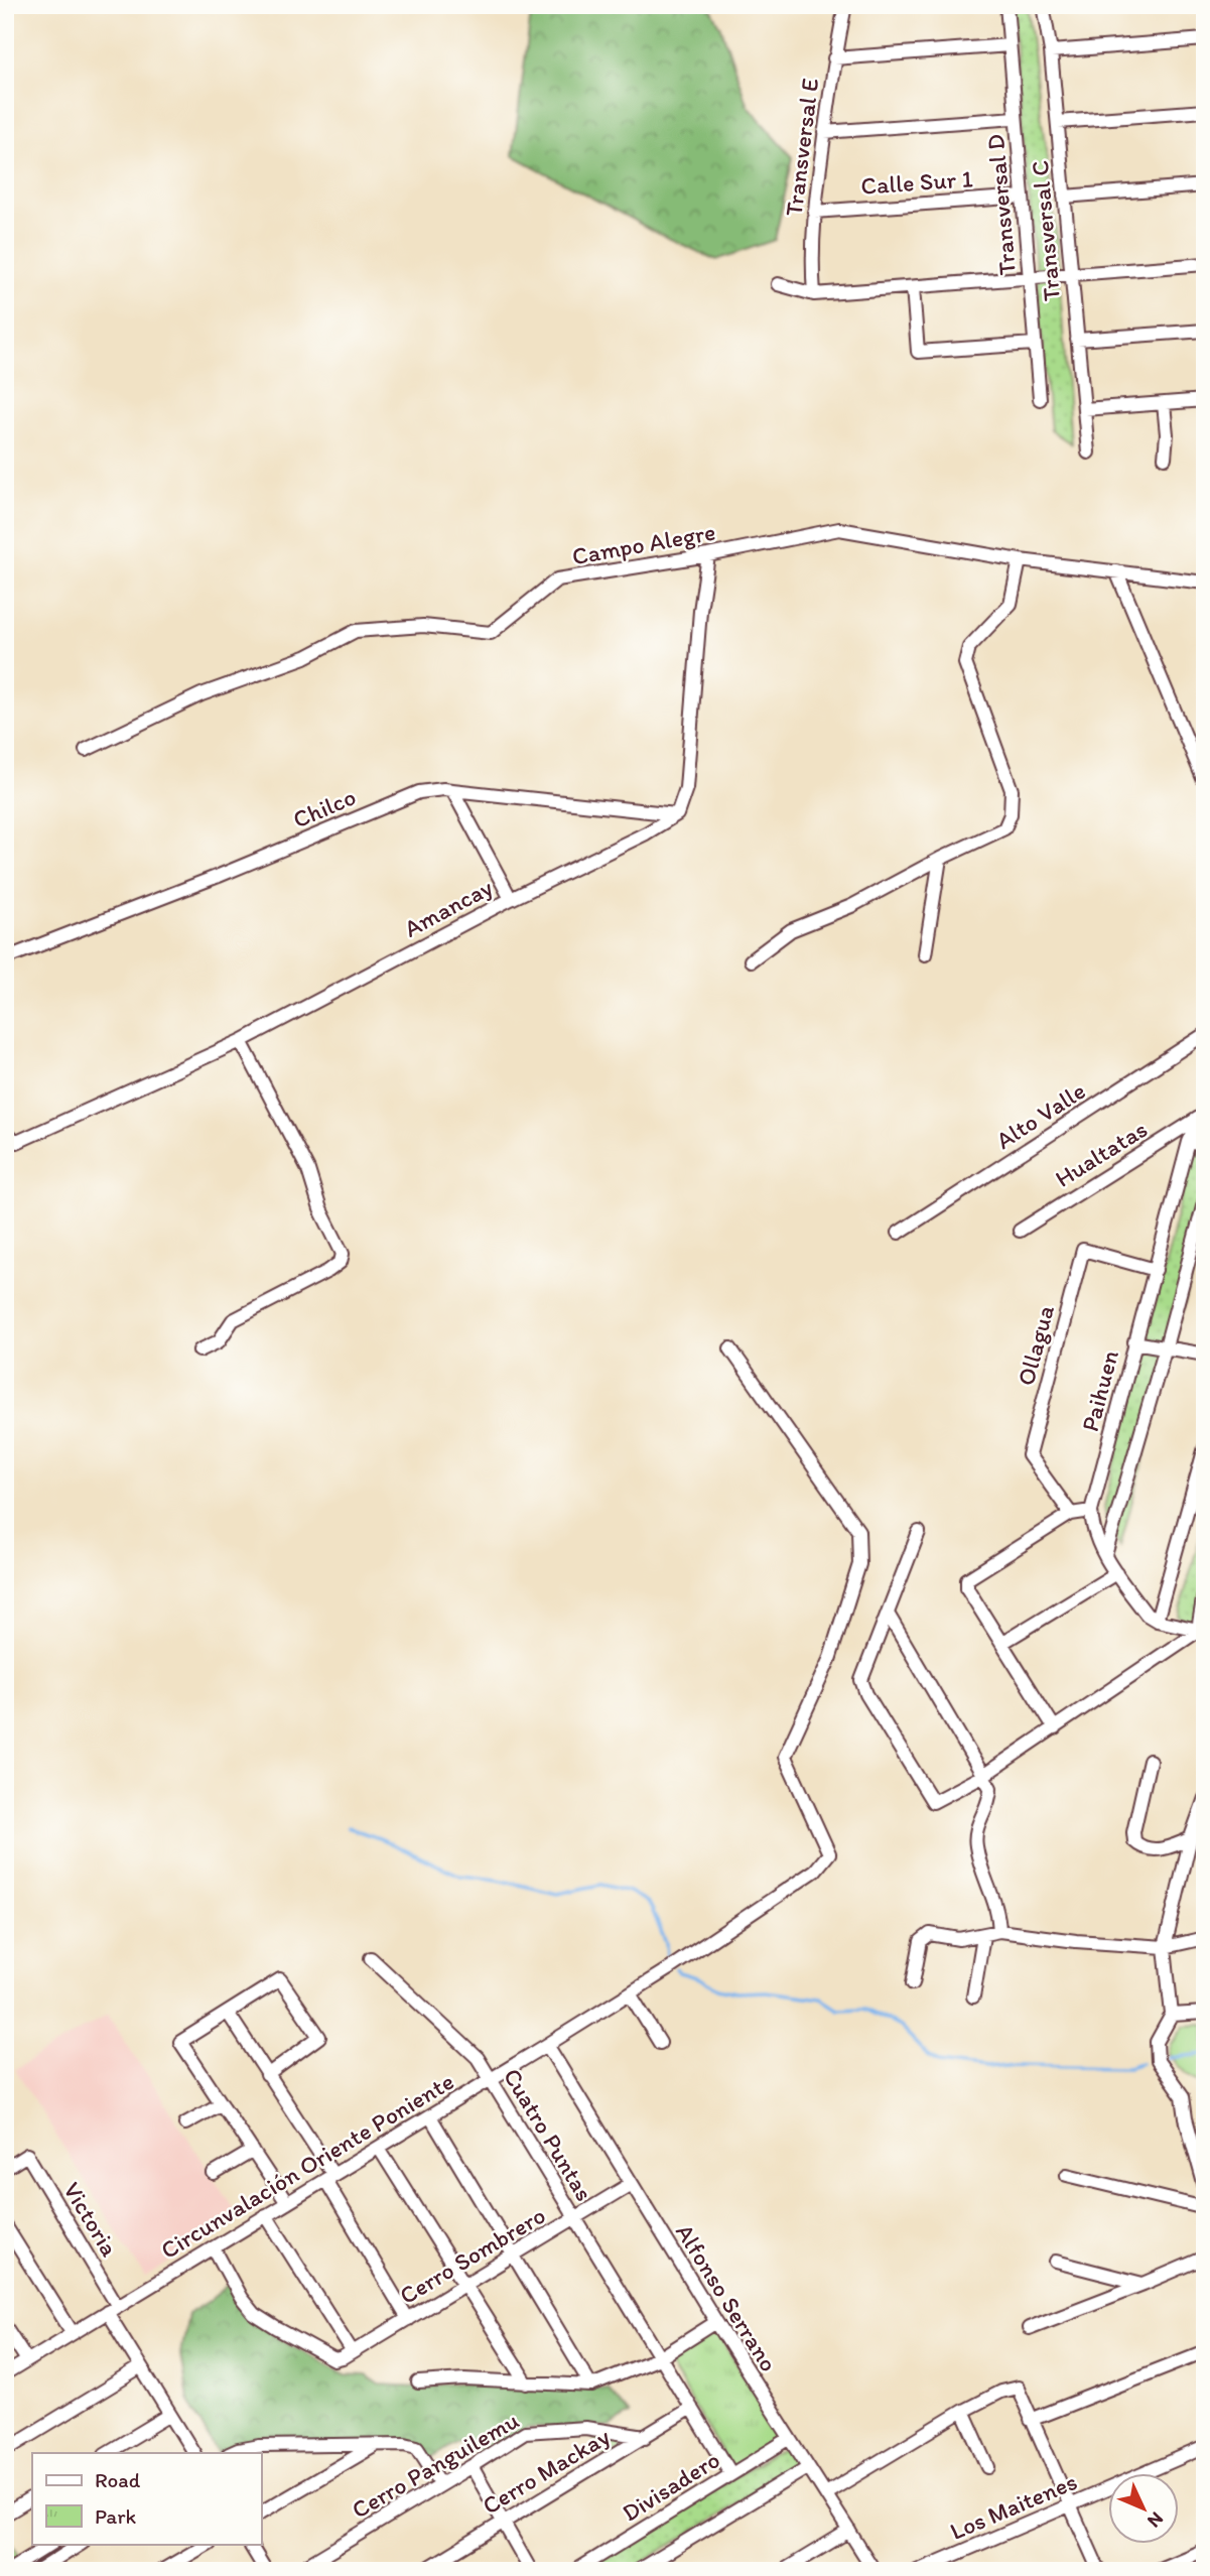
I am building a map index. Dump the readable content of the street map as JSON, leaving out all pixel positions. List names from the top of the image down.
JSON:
{
  "streets": {
    "street": [
      "Transversal E",
      "Calle Sur 1",
      "Transversal D",
      "Transversal C",
      "Campo Alegre",
      "Chilco",
      "Amancay",
      "Alto Valle",
      "Hualtatas",
      "Ollagua",
      "Paihuen",
      "Cuatro Puntas",
      "Circunvalación Oriente Poniente",
      "Victoria",
      "Cerro Sombrero",
      "Alfonso Serrano",
      "Cerro Panguilemu",
      "Cerro Mackay",
      "Divisadero",
      "Los Maitenes"
    ]
  },
  "crossings": [
    ["Transversal E", "Calle Sur 1"],
    ["Calle Sur 1", "Transversal D"],
    ["Chilco", "Amancay"],
    ["Hualtatas", "Paihuen"],
    ["Ollagua", "Paihuen"],
    ["Cuatro Puntas", "Circunvalación Oriente Poniente"],
    ["Cuatro Puntas", "Cerro Sombrero"],
    ["Cuatro Puntas", "Cerro Mackay"],
    ["Cuatro Puntas", "Divisadero"],
    ["Circunvalación Oriente Poniente", "Victoria"],
    ["Circunvalación Oriente Poniente", "Cerro Sombrero"],
    ["Circunvalación Oriente Poniente", "Alfonso Serrano"],
    ["Cerro Sombrero", "Alfonso Serrano"],
    ["Alfonso Serrano", "Divisadero"],
    ["Cerro Panguilemu", "Cerro Mackay"]
  ],
  "legend": ["Road", "Park"],
  "north": "bottom right"
}
